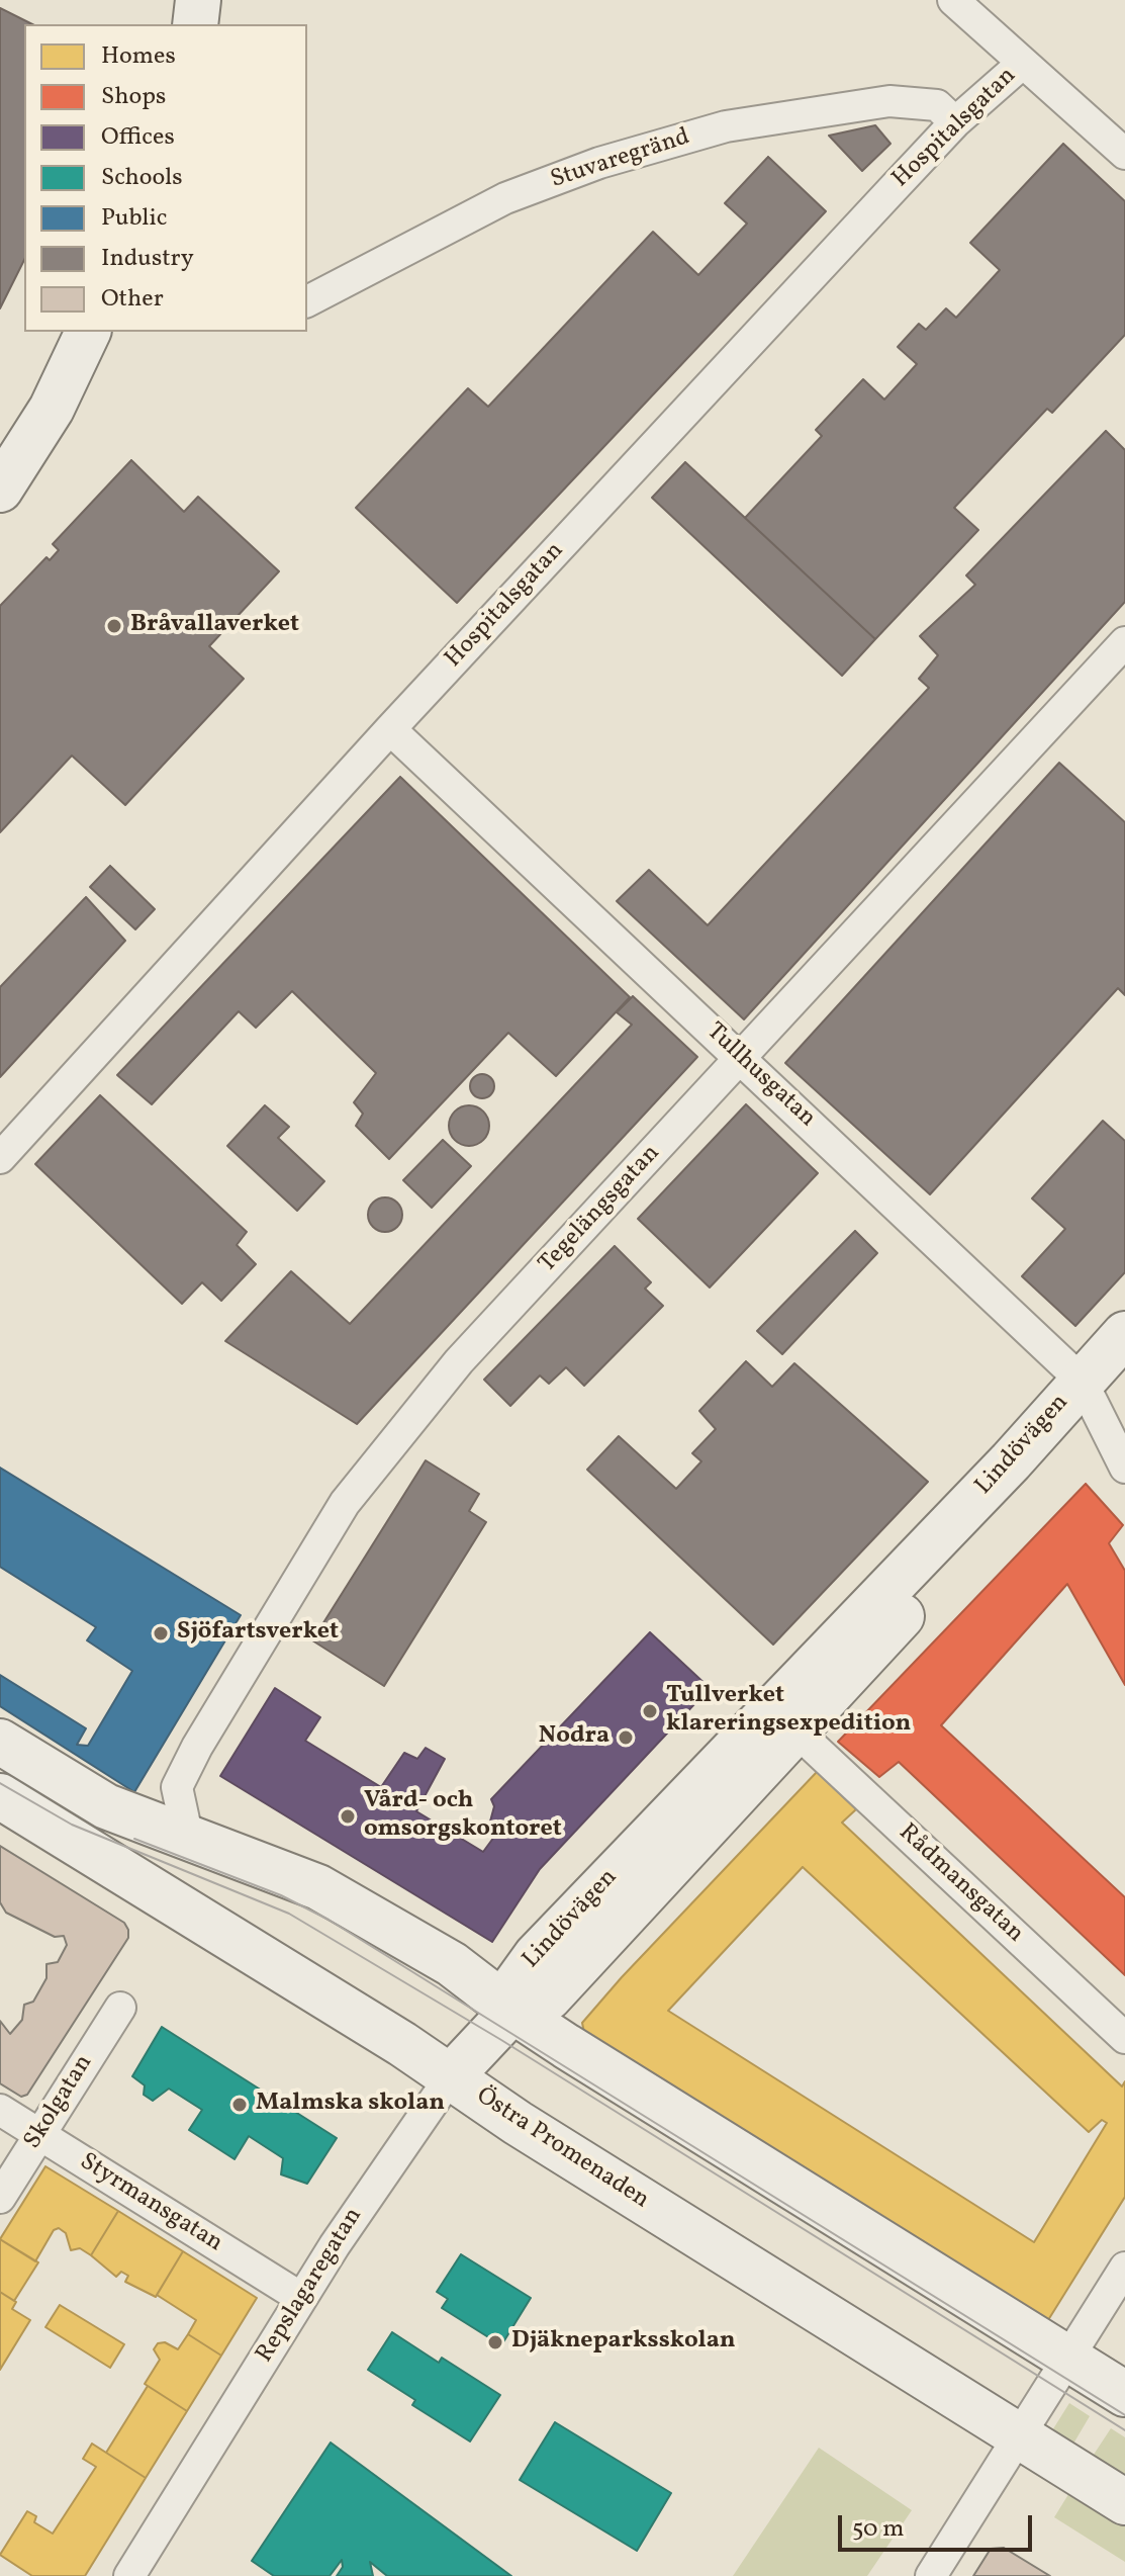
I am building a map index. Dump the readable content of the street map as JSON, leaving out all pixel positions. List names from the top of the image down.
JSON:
{
  "streets": {
    "main road": ["Lindövägen", "Östra Promenaden", "Repslagaregatan"],
    "street": [
      "Hospitalsgatan",
      "Stuvaregränd",
      "Tullhusgatan",
      "Tegelängsgatan",
      "Rådmansgatan",
      "Skolgatan",
      "Styrmansgatan"
    ]
  },
  "crossings": [
    ["Hospitalsgatan", "Stuvaregränd"],
    ["Hospitalsgatan", "Tullhusgatan"],
    ["Tullhusgatan", "Tegelängsgatan"],
    ["Tullhusgatan", "Lindövägen"],
    ["Lindövägen", "Rådmansgatan"],
    ["Lindövägen", "Repslagaregatan"],
    ["Skolgatan", "Styrmansgatan"],
    ["Östra Promenaden", "Repslagaregatan"],
    ["Styrmansgatan", "Repslagaregatan"]
  ],
  "places": [
    "Bråvallaverket",
    "Sjöfartsverket",
    "Tullverket klareringsexpedition",
    "Nodra",
    "Vård- och omsorgskontoret",
    "Malmska skolan",
    "Djäkneparksskolan"
  ],
  "legend": [
    "Homes",
    "Shops",
    "Offices",
    "Schools",
    "Public",
    "Industry",
    "Other"
  ],
  "scale_bar": "50 m"
}
